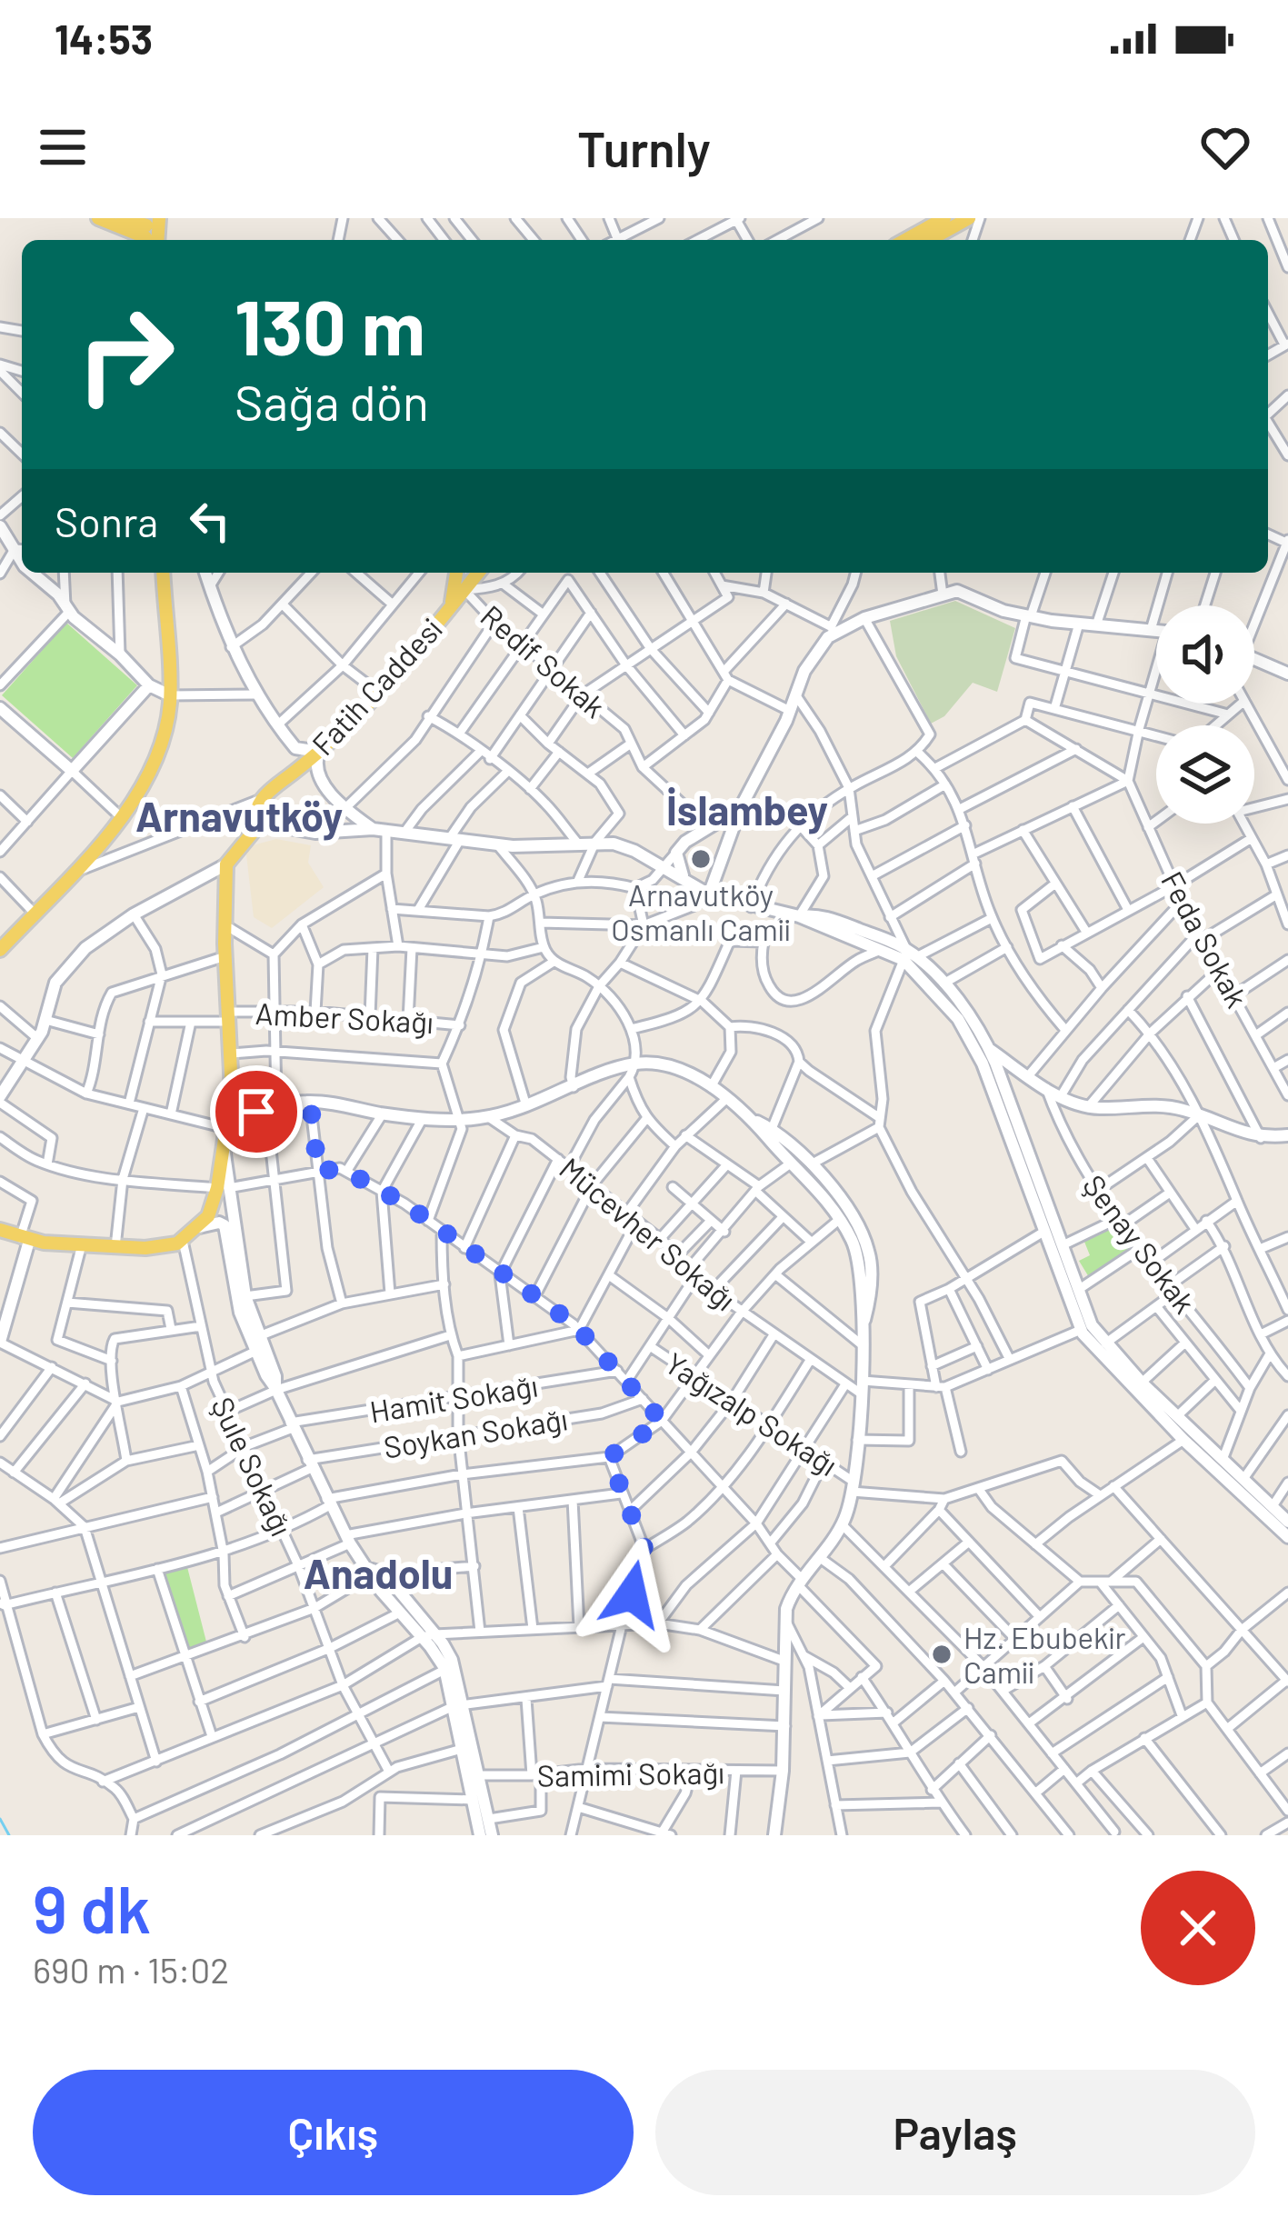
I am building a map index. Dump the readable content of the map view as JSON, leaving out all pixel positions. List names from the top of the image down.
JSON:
{
  "streets": {
    "main road": ["Fatih Caddesi"],
    "street": [
      "Redif Sokak",
      "Feda Sokak",
      "Amber Sokağı",
      "Mücevher Sokağı",
      "Şenay Sokak",
      "Hamit Sokağı",
      "Yağızalp Sokağı",
      "Soykan Sokağı",
      "Şule Sokağı",
      "Samimi Sokağı"
    ]
  },
  "crossings": [
    ["Redif Sokak", "Fatih Caddesi"],
    ["Hamit Sokağı", "Şule Sokağı"],
    ["Soykan Sokağı", "Şule Sokağı"]
  ],
  "districts": ["İslambey", "Arnavutköy", "Anadolu"],
  "places": ["Arnavutköy Osmanlı Camii", "Hz. Ebubekir Camii"],
  "page": {
    "status": "14:53",
    "header": "Turnly",
    "turn": ["130 m", "Sağa dön"],
    "then": "Sonra",
    "heading": ["9 dk", "690 m · 15:02"],
    "buttons": ["Çıkış", "Paylaş"]
  }
}
